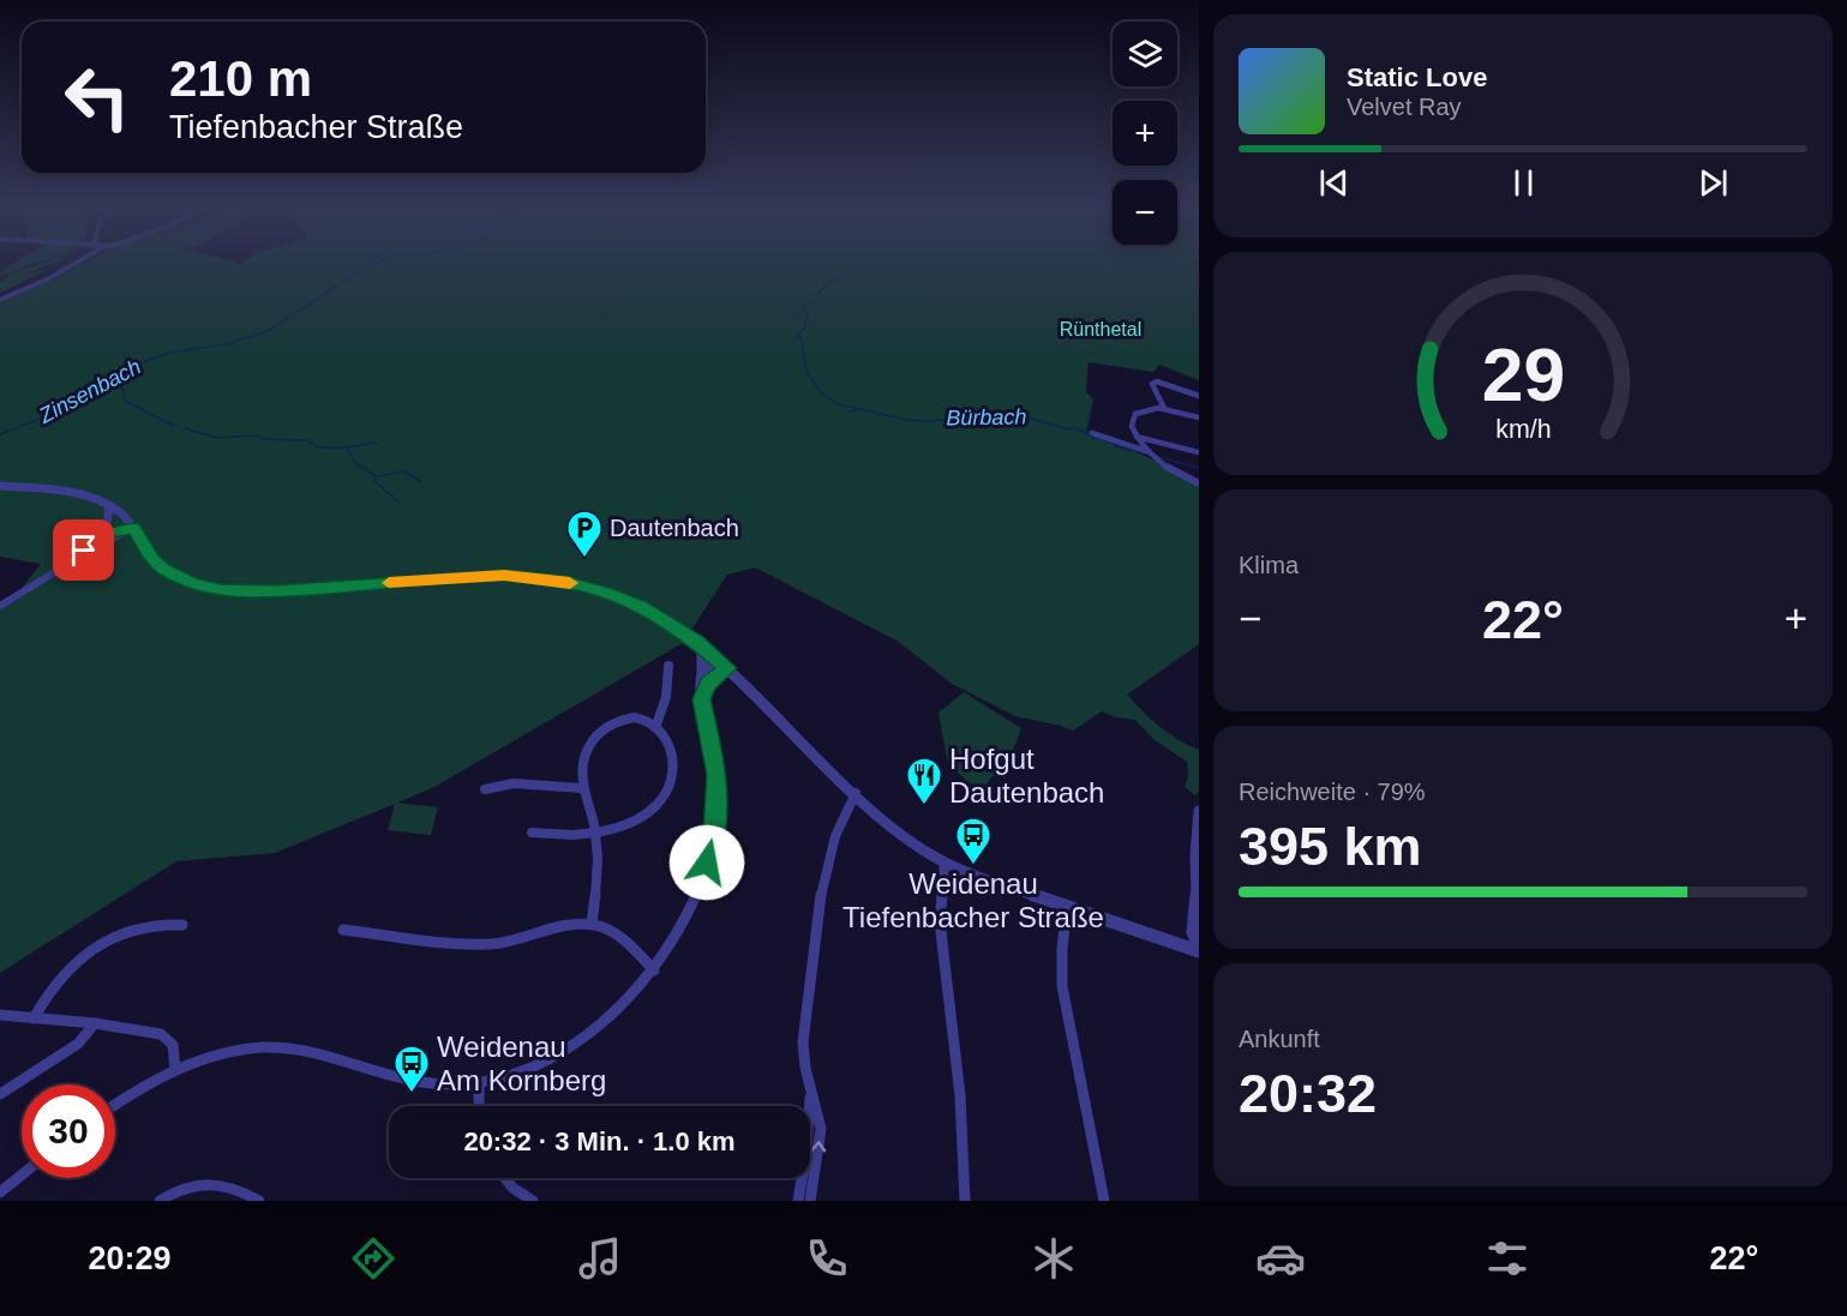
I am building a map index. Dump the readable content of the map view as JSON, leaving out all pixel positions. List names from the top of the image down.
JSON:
{
  "water": ["Zinsenbach", "Bürbach"],
  "parks": ["Rünthetal"],
  "places": {
    "parking": ["Dautenbach"],
    "restaurant": ["Hofgut Dautenbach"],
    "bus stop": ["Weidenau Tiefenbacher Straße", "Weidenau Am Kornberg"]
  },
  "page": {
    "map_buttons": ["+", "−"],
    "turn": ["210 m", "Tiefenbacher Straße"],
    "song": ["Static Love", "Velvet Ray"],
    "tile": [
      "Klima",
      ["Reichweite · 79%", "395 km"],
      ["Ankunft", "20:32"]
    ],
    "heat": ["−", "22°", "+"],
    "limit": "30",
    "trip": "20:32 · 3 Min. · 1.0 km",
    "tabs": ["20:29", "22°"],
    "gauge": ["29", "km/h"]
  }
}
